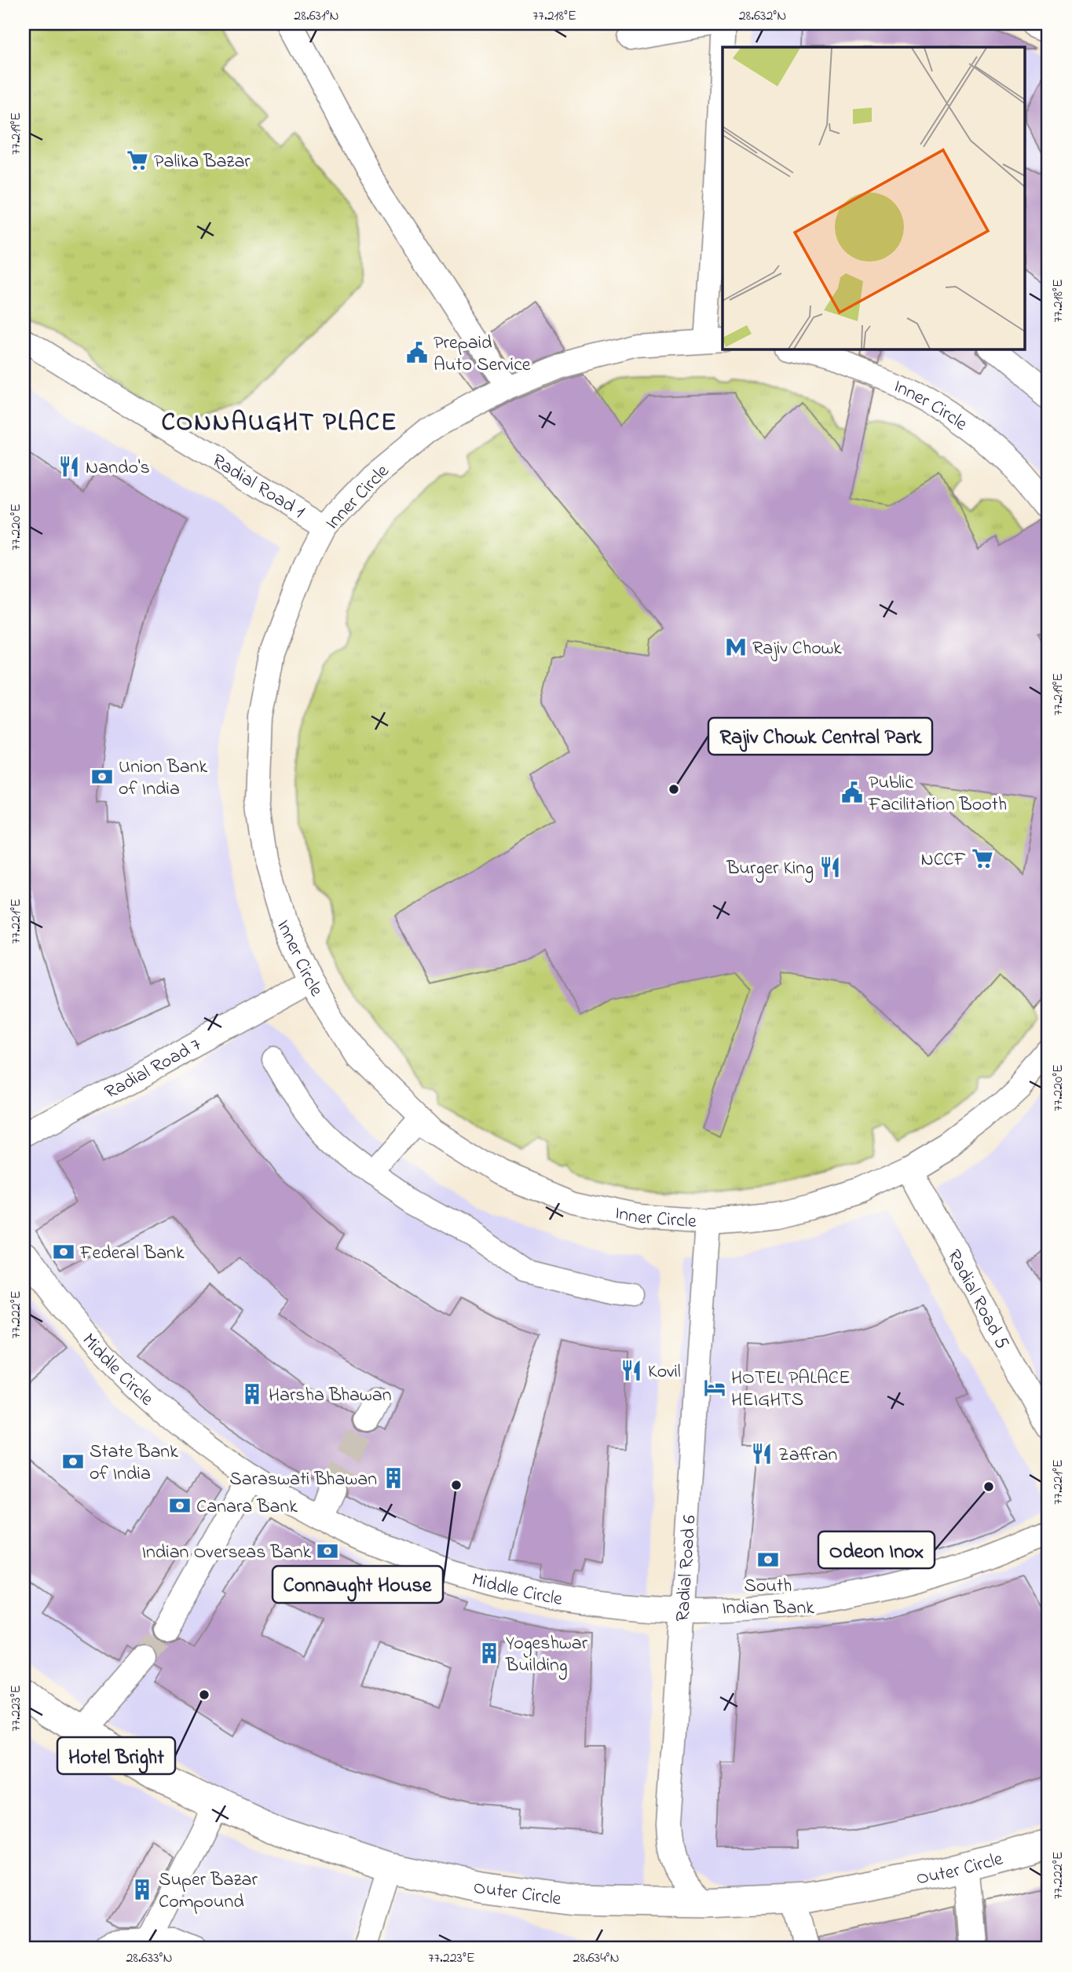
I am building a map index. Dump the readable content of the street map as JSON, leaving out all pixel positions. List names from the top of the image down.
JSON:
{
  "streets": {
    "main road": ["Outer Circle"],
    "street": [
      "Inner Circle",
      "Radial Road 1",
      "Radial Road 7",
      "Radial Road 5",
      "Middle Circle",
      "Radial Road 6"
    ]
  },
  "crossings": [
    ["Inner Circle", "Radial Road 1"],
    ["Inner Circle", "Radial Road 7"],
    ["Inner Circle", "Radial Road 5"],
    ["Inner Circle", "Radial Road 6"],
    ["Middle Circle", "Radial Road 6"],
    ["Radial Road 6", "Outer Circle"]
  ],
  "districts": ["CONNAUGHT PLACE"],
  "places": {
    "supermarket": ["Palika Bazar", "NCCF"],
    "public building": ["Prepaid Auto Service", "Public Facilitation Booth"],
    "restaurant": [
      "Nando's",
      "Burger King",
      "Kovil",
      "Zaffran"
    ],
    "metro station": ["Rajiv Chowk"],
    "bank": [
      "Union Bank of India",
      "Federal Bank",
      "State Bank of India",
      "Canara Bank",
      "Indian Overseas Bank",
      "South Indian Bank"
    ],
    "other": [
      "Rajiv Chowk Central Park",
      "Connaught House",
      "Odeon Inox",
      "Hotel Bright"
    ],
    "hotel": ["HOTEL PALACE HEIGHTS"],
    "building": [
      "Harsha Bhawan",
      "Saraswati Bhawan",
      "Yogeshwar Building",
      "Super Bazar Compound"
    ]
  },
  "coordinates": [
    "28.631°N",
    "77.218°E",
    "28.632°N",
    "77.219°E",
    "77.220°E",
    "77.221°E",
    "77.222°E",
    "77.223°E",
    "28.633°N",
    "28.634°N"
  ]
}
